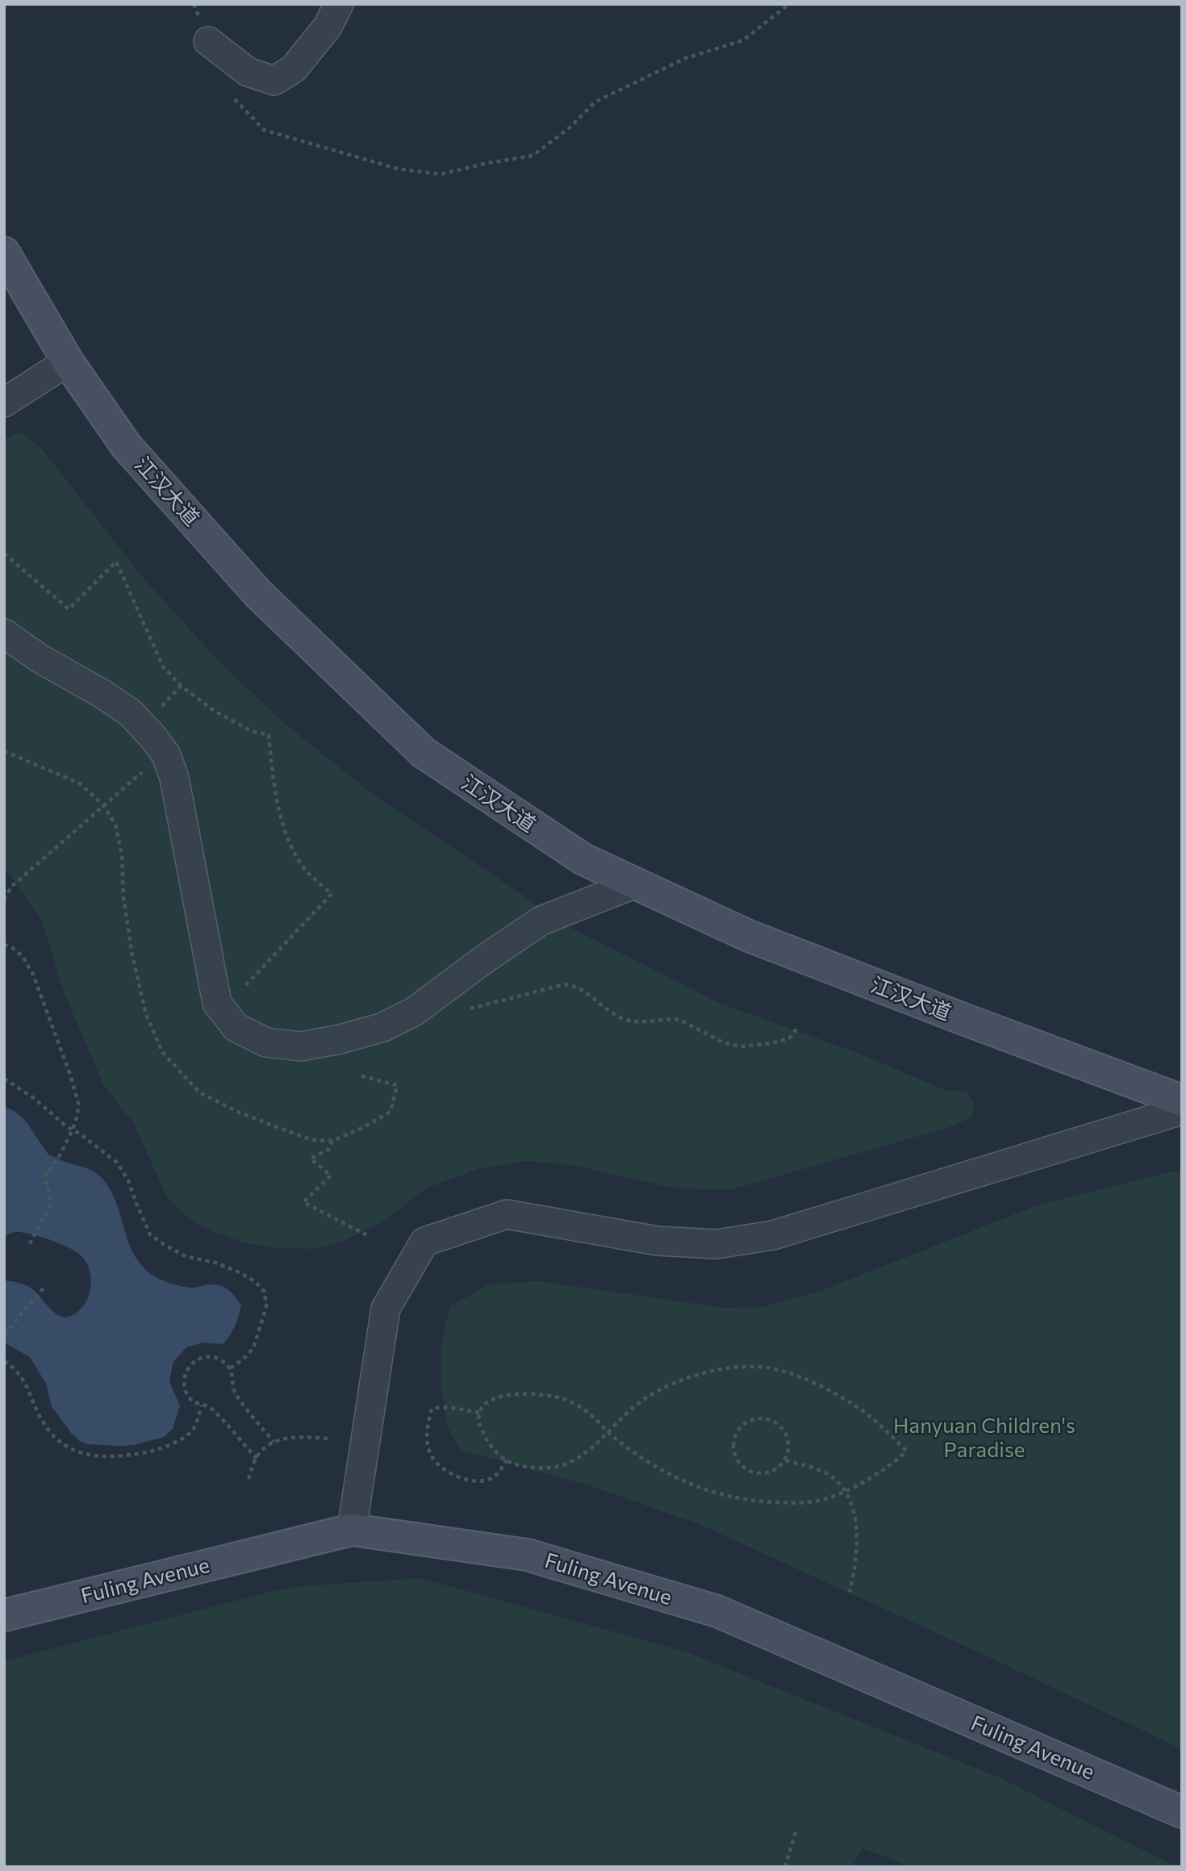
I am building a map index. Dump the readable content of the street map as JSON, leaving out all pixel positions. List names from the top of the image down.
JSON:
{
  "streets": {
    "main road": ["江汉大道", "Fuling Avenue"]
  },
  "parks": ["Hanyuan Children's Paradise"]
}
